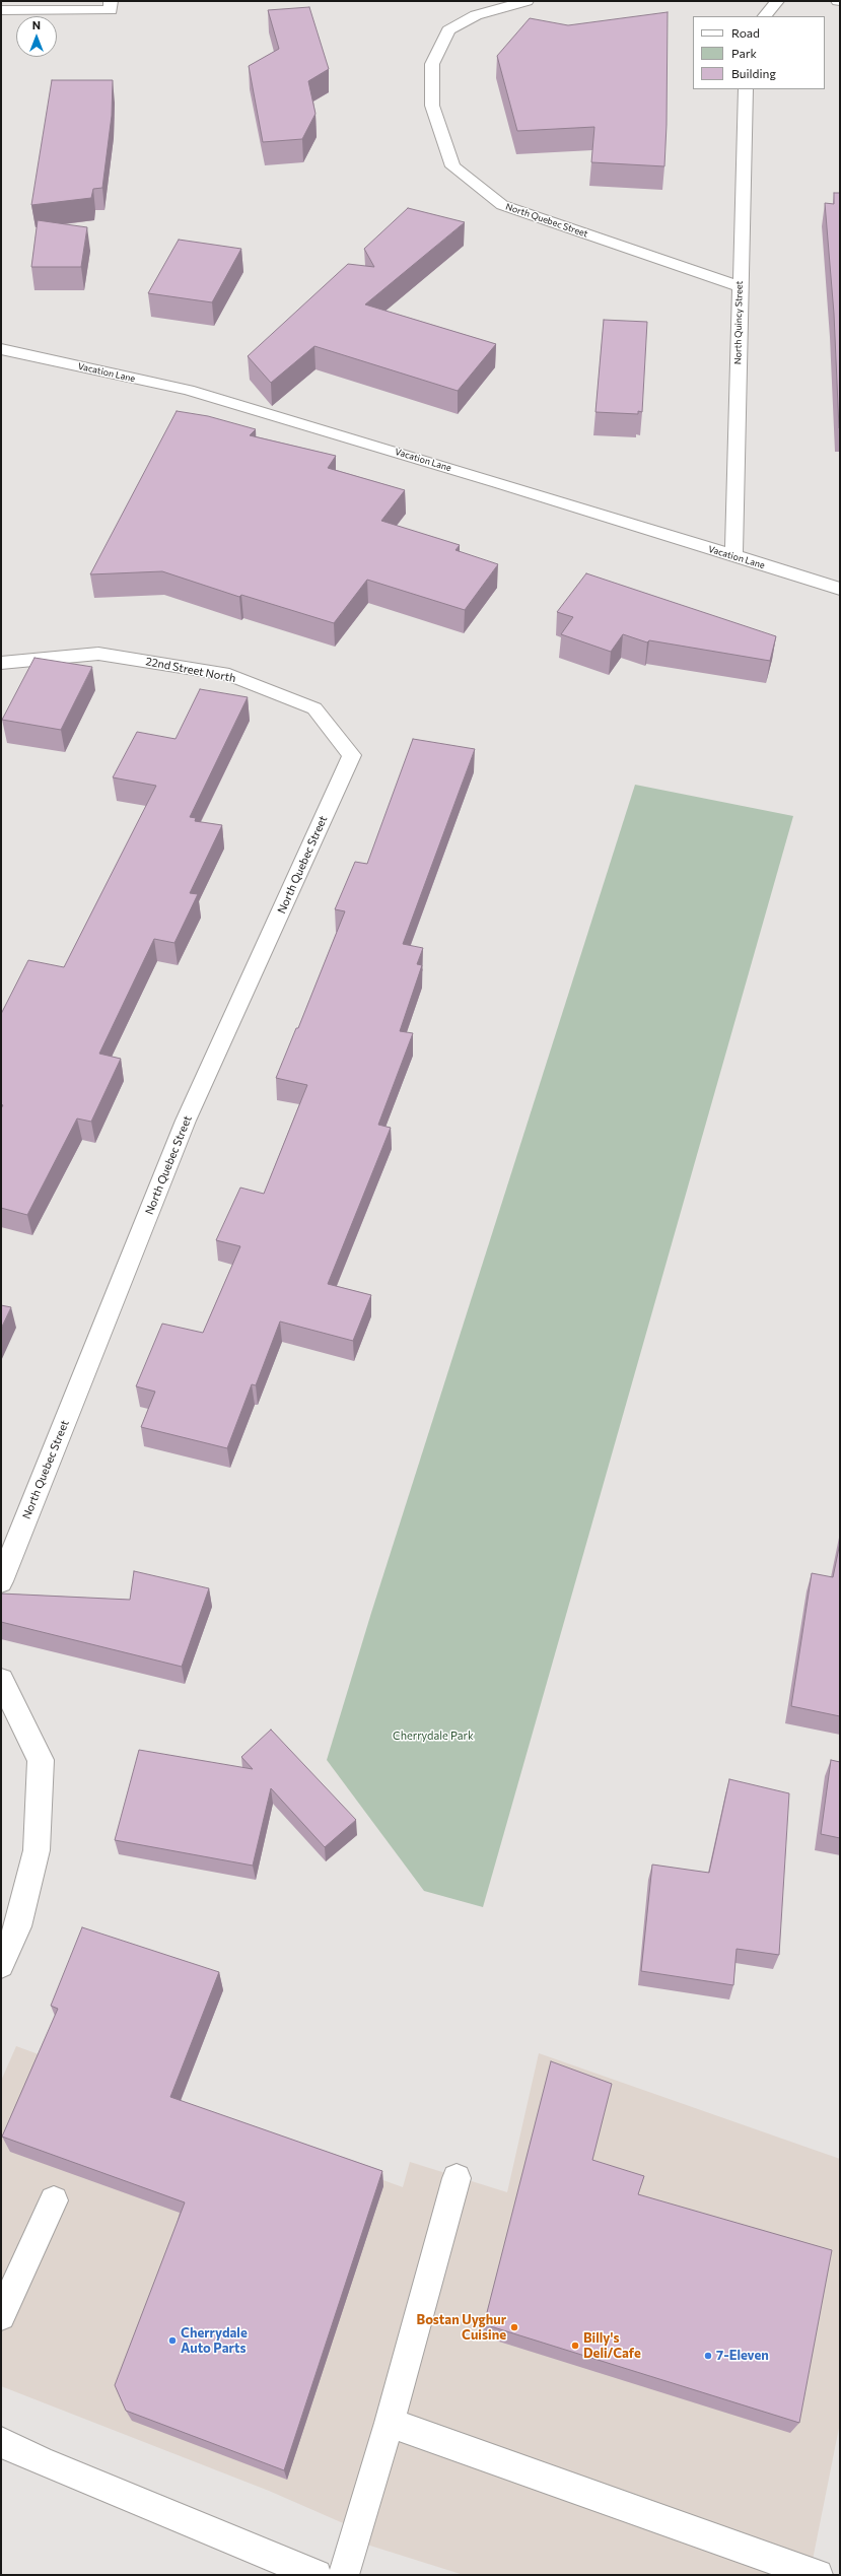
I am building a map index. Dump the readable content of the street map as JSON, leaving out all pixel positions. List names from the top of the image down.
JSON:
{
  "streets": {
    "street": [
      "North Quebec Street",
      "North Quincy Street",
      "Vacation Lane",
      "22nd Street North"
    ]
  },
  "crossings": [
    ["North Quebec Street", "North Quincy Street"],
    ["North Quebec Street", "22nd Street North"],
    ["North Quincy Street", "Vacation Lane"]
  ],
  "parks": ["Cherrydale Park"],
  "places": [
    "Bostan Uyghur Cuisine",
    "Cherrydale Auto Parts",
    "Billy's Deli/Cafe",
    "7-Eleven"
  ],
  "legend": ["Road", "Park", "Building"],
  "north": "top"
}
